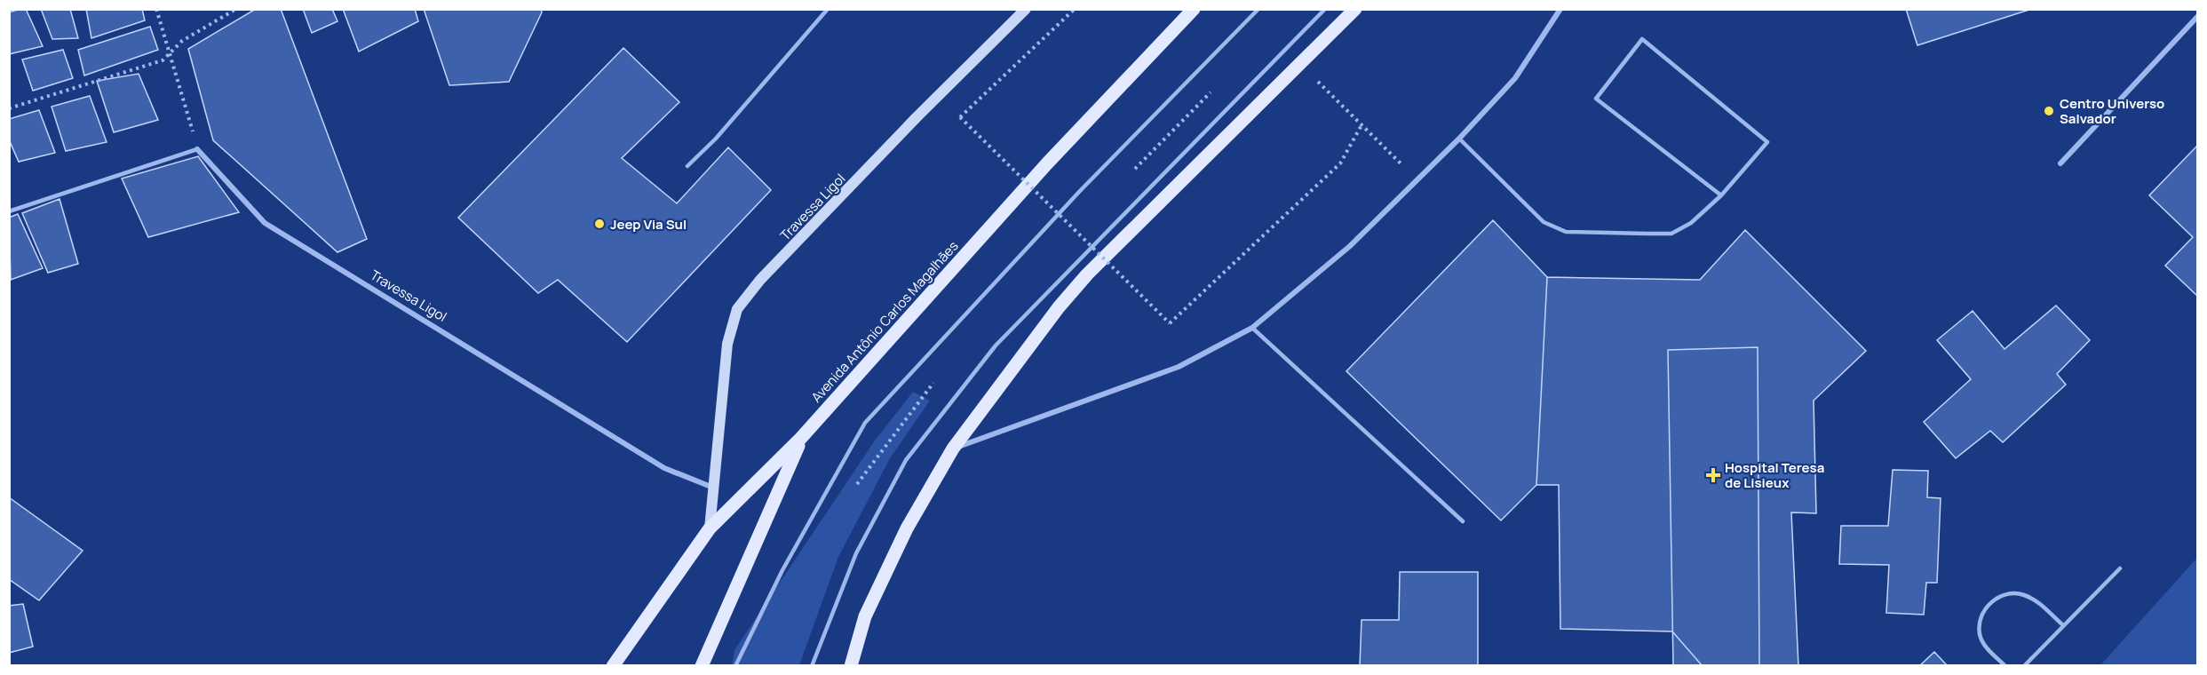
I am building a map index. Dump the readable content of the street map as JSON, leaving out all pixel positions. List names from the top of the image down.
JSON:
{
  "streets": {
    "main road": ["Travessa Ligol", "Avenida Antônio Carlos Magalhães"]
  },
  "crossings": [
    ["Travessa Ligol", "Avenida Antônio Carlos Magalhães"]
  ],
  "places": {
    "other": ["Centro Universo Salvador", "Jeep Via Sul"],
    "health": ["Hospital Teresa de Lisieux"]
  }
}
